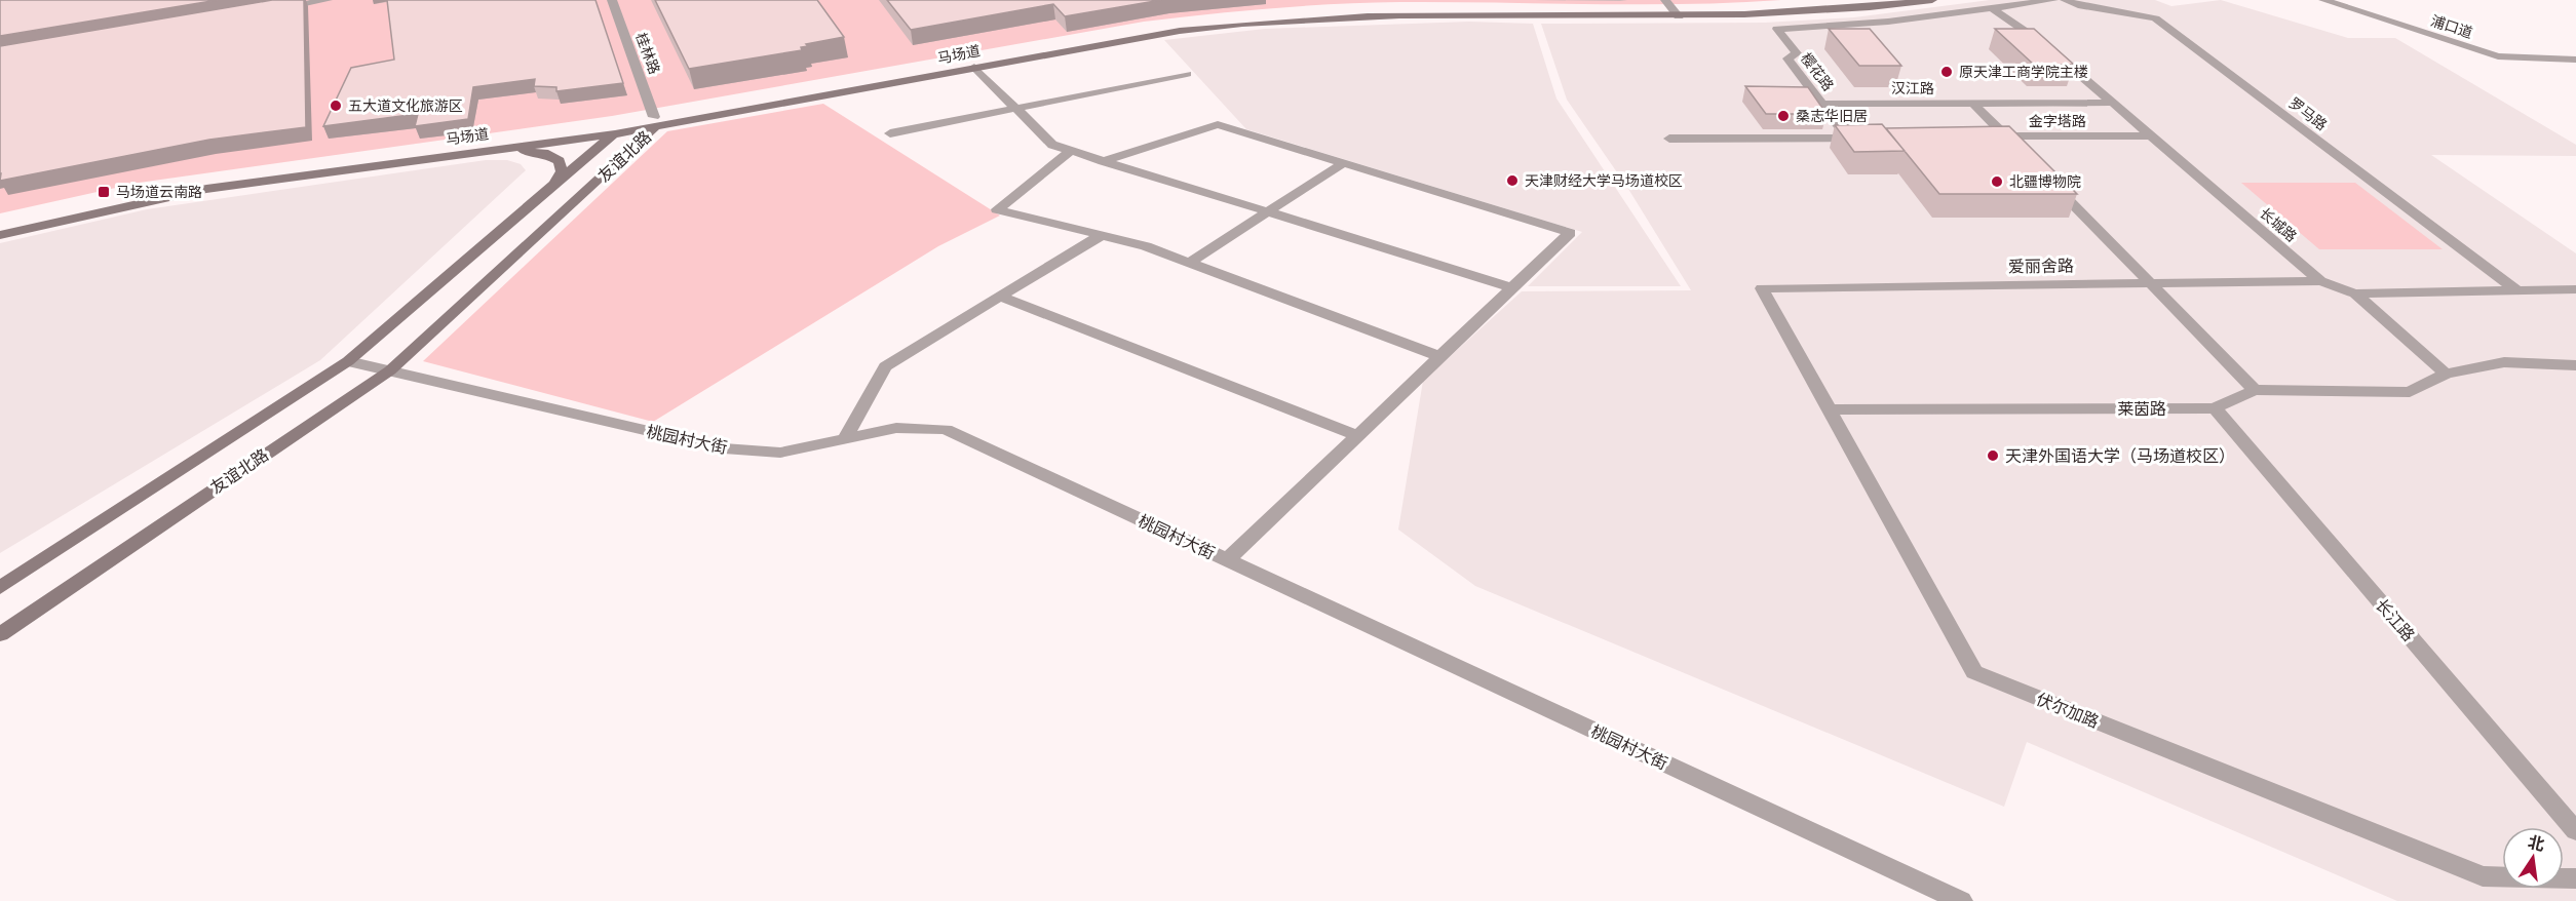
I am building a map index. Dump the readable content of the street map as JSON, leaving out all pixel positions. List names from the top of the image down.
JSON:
{
  "streets": {
    "main road": ["马场道", "友谊北路"],
    "street": [
      "浦口道",
      "桂林路",
      "樱花路",
      "汉江路",
      "罗马路",
      "金字塔路",
      "长城路",
      "爱丽舍路",
      "莱茵路",
      "桃园村大街",
      "长江路",
      "伏尔加路"
    ]
  },
  "crossings": [
    ["桂林路", "马场道"],
    ["桂林路", "友谊北路"],
    ["马场道", "友谊北路"],
    ["樱花路", "汉江路"],
    ["樱花路", "长城路"],
    ["汉江路", "长城路"],
    ["金字塔路", "长城路"],
    ["友谊北路", "桃园村大街"],
    ["长城路", "爱丽舍路"],
    ["长城路", "莱茵路"],
    ["爱丽舍路", "伏尔加路"],
    ["莱茵路", "长江路"],
    ["莱茵路", "伏尔加路"]
  ],
  "places": {
    "other": [
      "原天津工商学院主楼",
      "五大道文化旅游区",
      "桑志华旧居",
      "天津财经大学马场道校区",
      "北疆博物院",
      "天津外国语大学（马场道校区）"
    ],
    "transit": ["马场道云南路"]
  },
  "north": "top"
}
